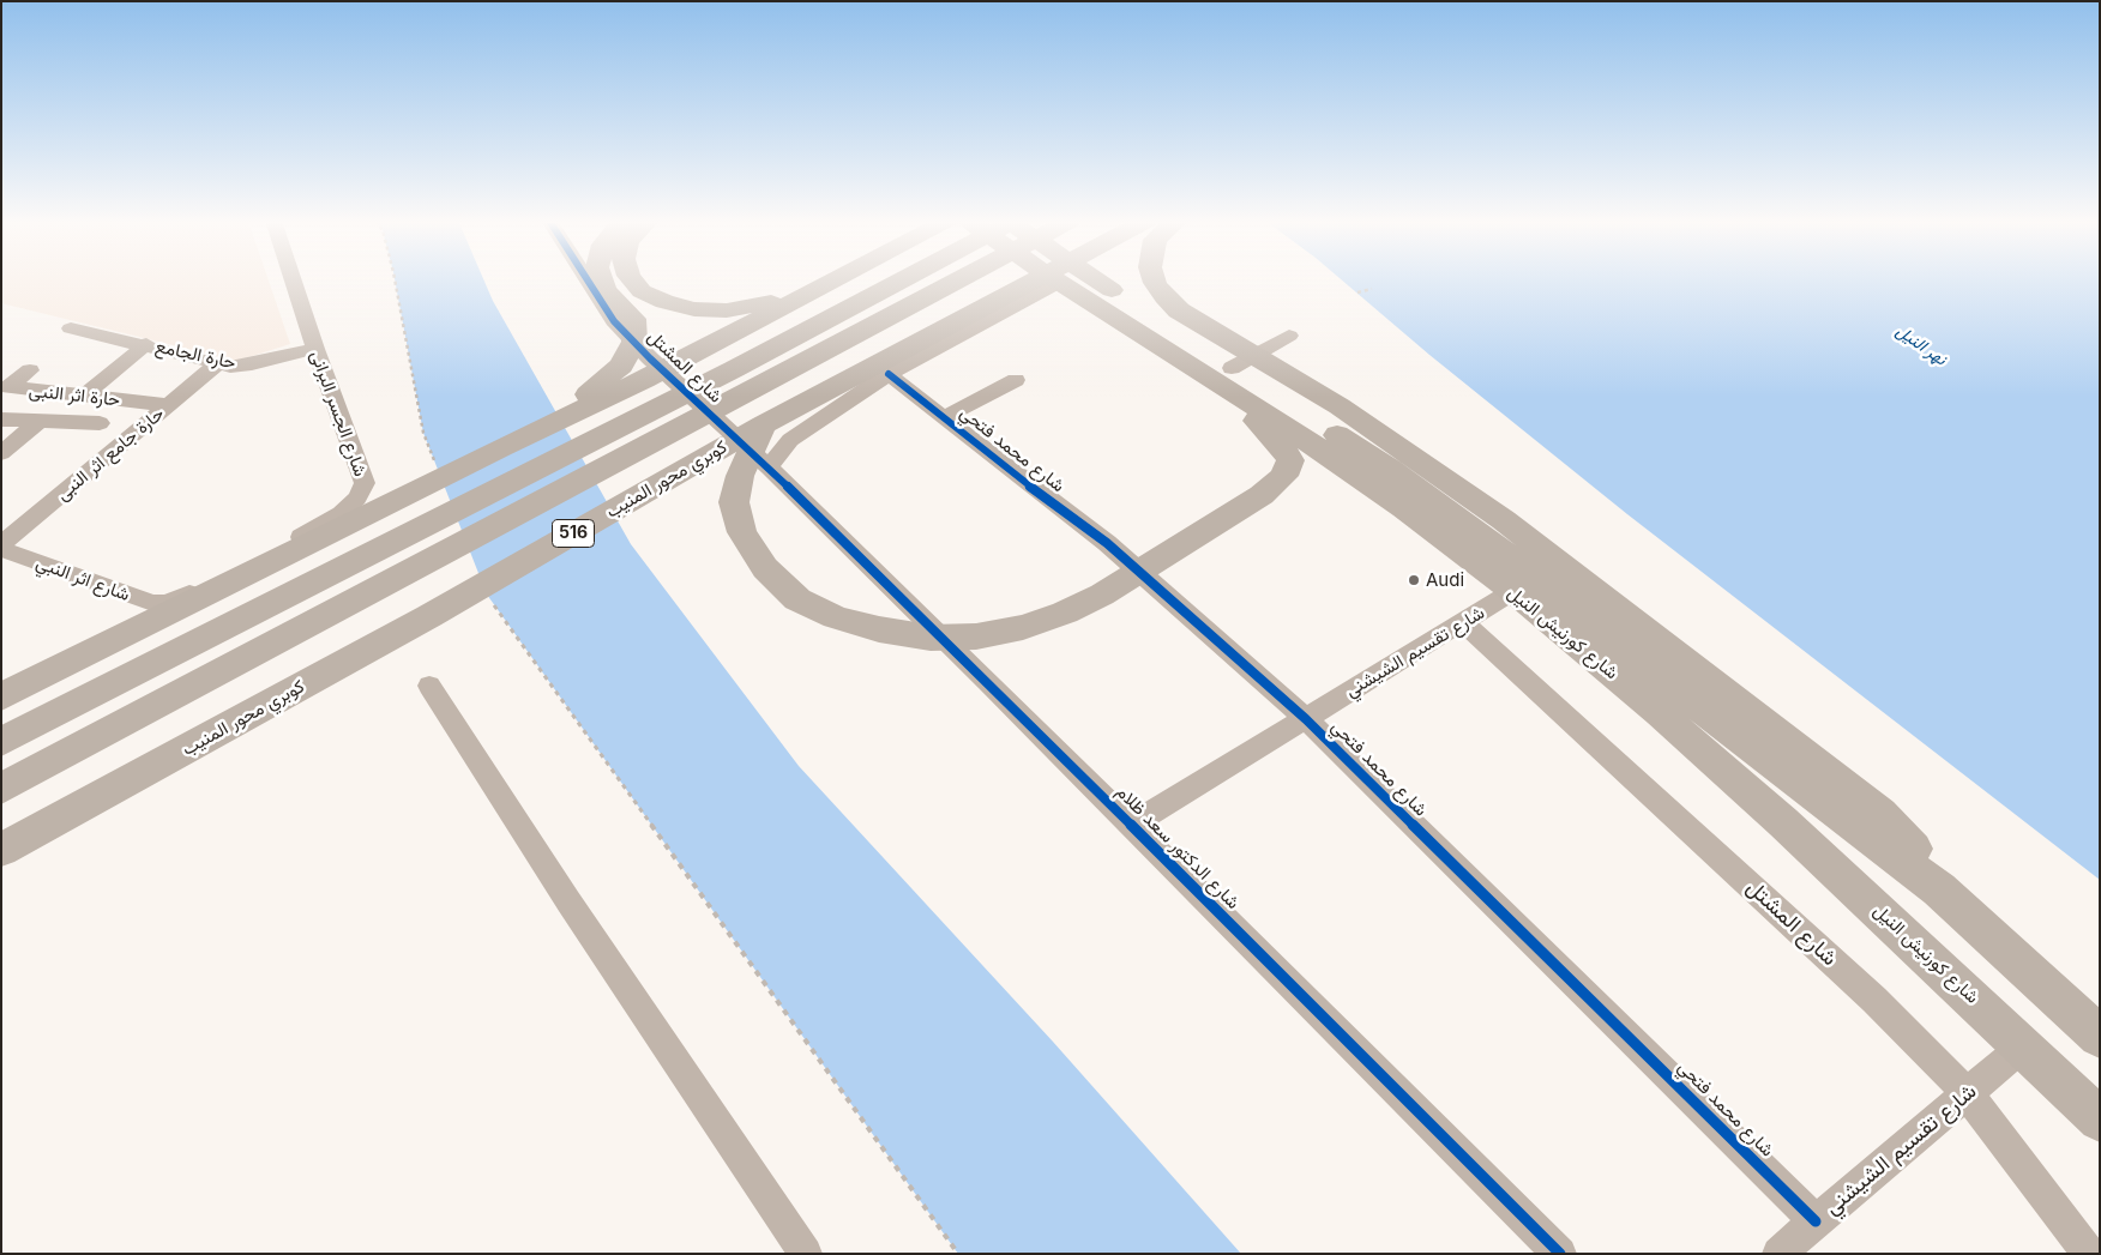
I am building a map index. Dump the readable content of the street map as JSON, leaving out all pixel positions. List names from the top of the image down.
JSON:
{
  "streets": {
    "highway": ["كوبري محور المنيب", "516", "شارع كورنيش النيل"],
    "street": [
      "حارة الجامع",
      "شارع المشتل",
      "حارة اثر النبى",
      "شارع الجسر البرانى",
      "شارع محمد فتحي",
      "حارة جامع اثر النبى",
      "شارع اثر النبي",
      "شارع تقسيم الشيشني",
      "شارع الدكتور سعد ظلام"
    ]
  },
  "crossings": [
    ["حارة الجامع", "حارة اثر النبى"],
    ["حارة الجامع", "شارع الجسر البرانى"],
    ["حارة الجامع", "حارة جامع اثر النبى"],
    ["شارع المشتل", "شارع تقسيم الشيشني"],
    ["شارع المشتل", "شارع الدكتور سعد ظلام"],
    ["حارة اثر النبى", "حارة جامع اثر النبى"],
    ["شارع الجسر البرانى", "شارع اثر النبي"],
    ["شارع محمد فتحي", "شارع تقسيم الشيشني"],
    ["شارع كورنيش النيل", "شارع تقسيم الشيشني"],
    ["شارع تقسيم الشيشني", "شارع الدكتور سعد ظلام"]
  ],
  "water": ["نهر النيل"],
  "places": ["Audi"]
}
